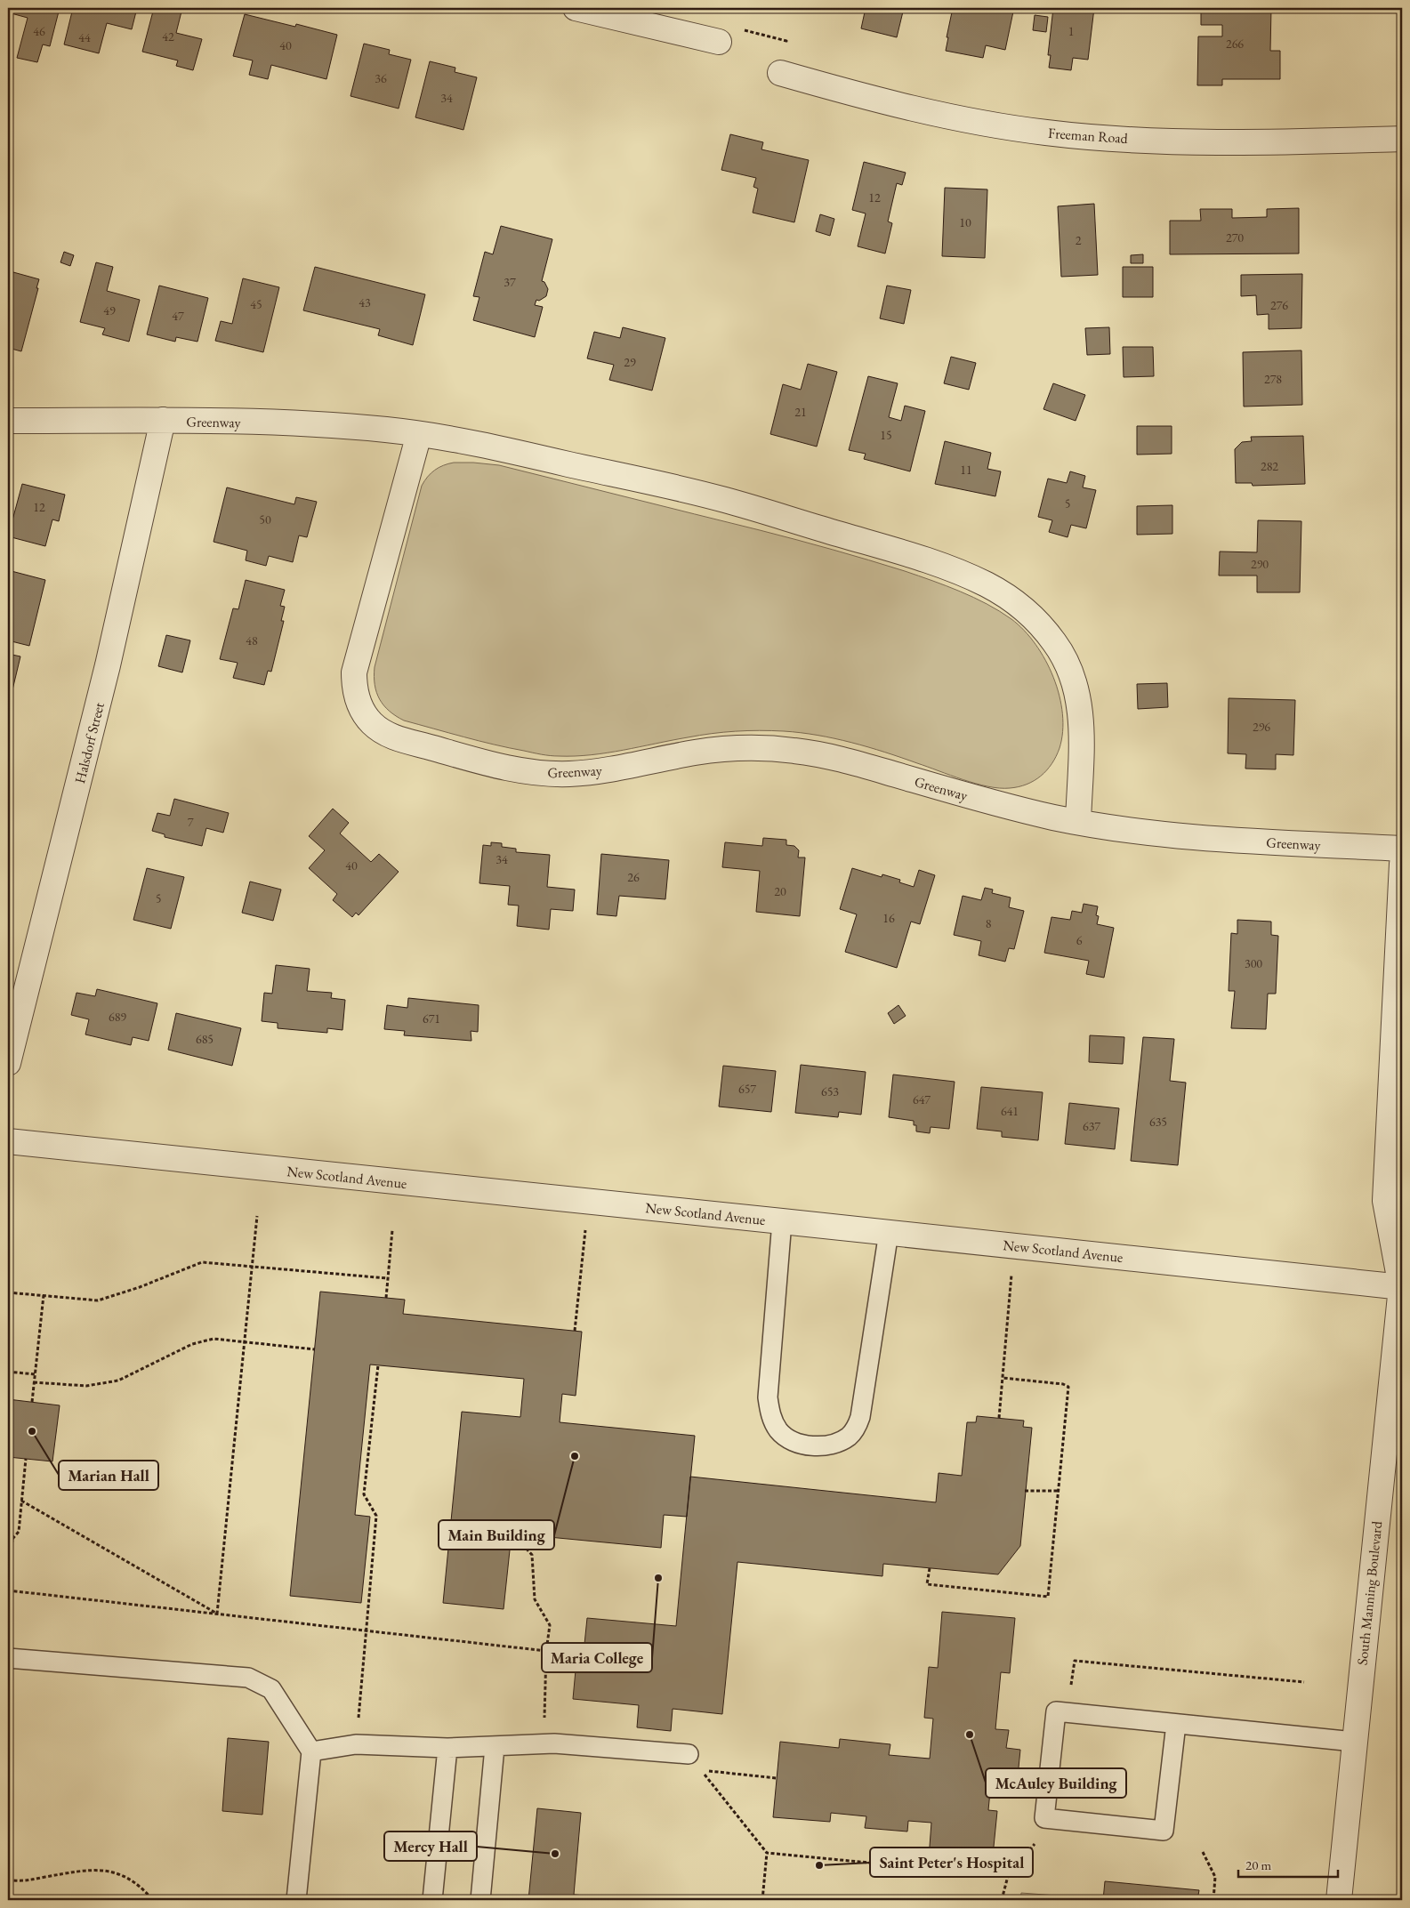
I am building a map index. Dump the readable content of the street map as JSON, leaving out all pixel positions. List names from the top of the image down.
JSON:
{
  "streets": {
    "street": [
      "Freeman Road",
      "Greenway",
      "Halsdorf Street",
      "New Scotland Avenue",
      "South Manning Boulevard"
    ]
  },
  "crossings": [
    ["Greenway", "Halsdorf Street"],
    ["New Scotland Avenue", "South Manning Boulevard"]
  ],
  "places": [
    "Marian Hall",
    "Main Building",
    "Maria College",
    "McAuley Building",
    "Mercy Hall",
    "Saint Peter's Hospital"
  ],
  "house_numbers": [
    "46",
    "1",
    "42",
    "44",
    "266",
    "40",
    "36",
    "34",
    "12",
    "10",
    "270",
    "2",
    "37",
    "43",
    "45",
    "276",
    "49",
    "47",
    "29",
    "278",
    "21",
    "15",
    "282",
    "11",
    "5",
    "12",
    "50",
    "290",
    "48",
    "296",
    "7",
    "34",
    "40",
    "26",
    "20",
    "5",
    "16",
    "8",
    "6",
    "300",
    "689",
    "671",
    "685",
    "657",
    "653",
    "647",
    "641",
    "635",
    "637"
  ],
  "scale_bar": "20 m"
}
